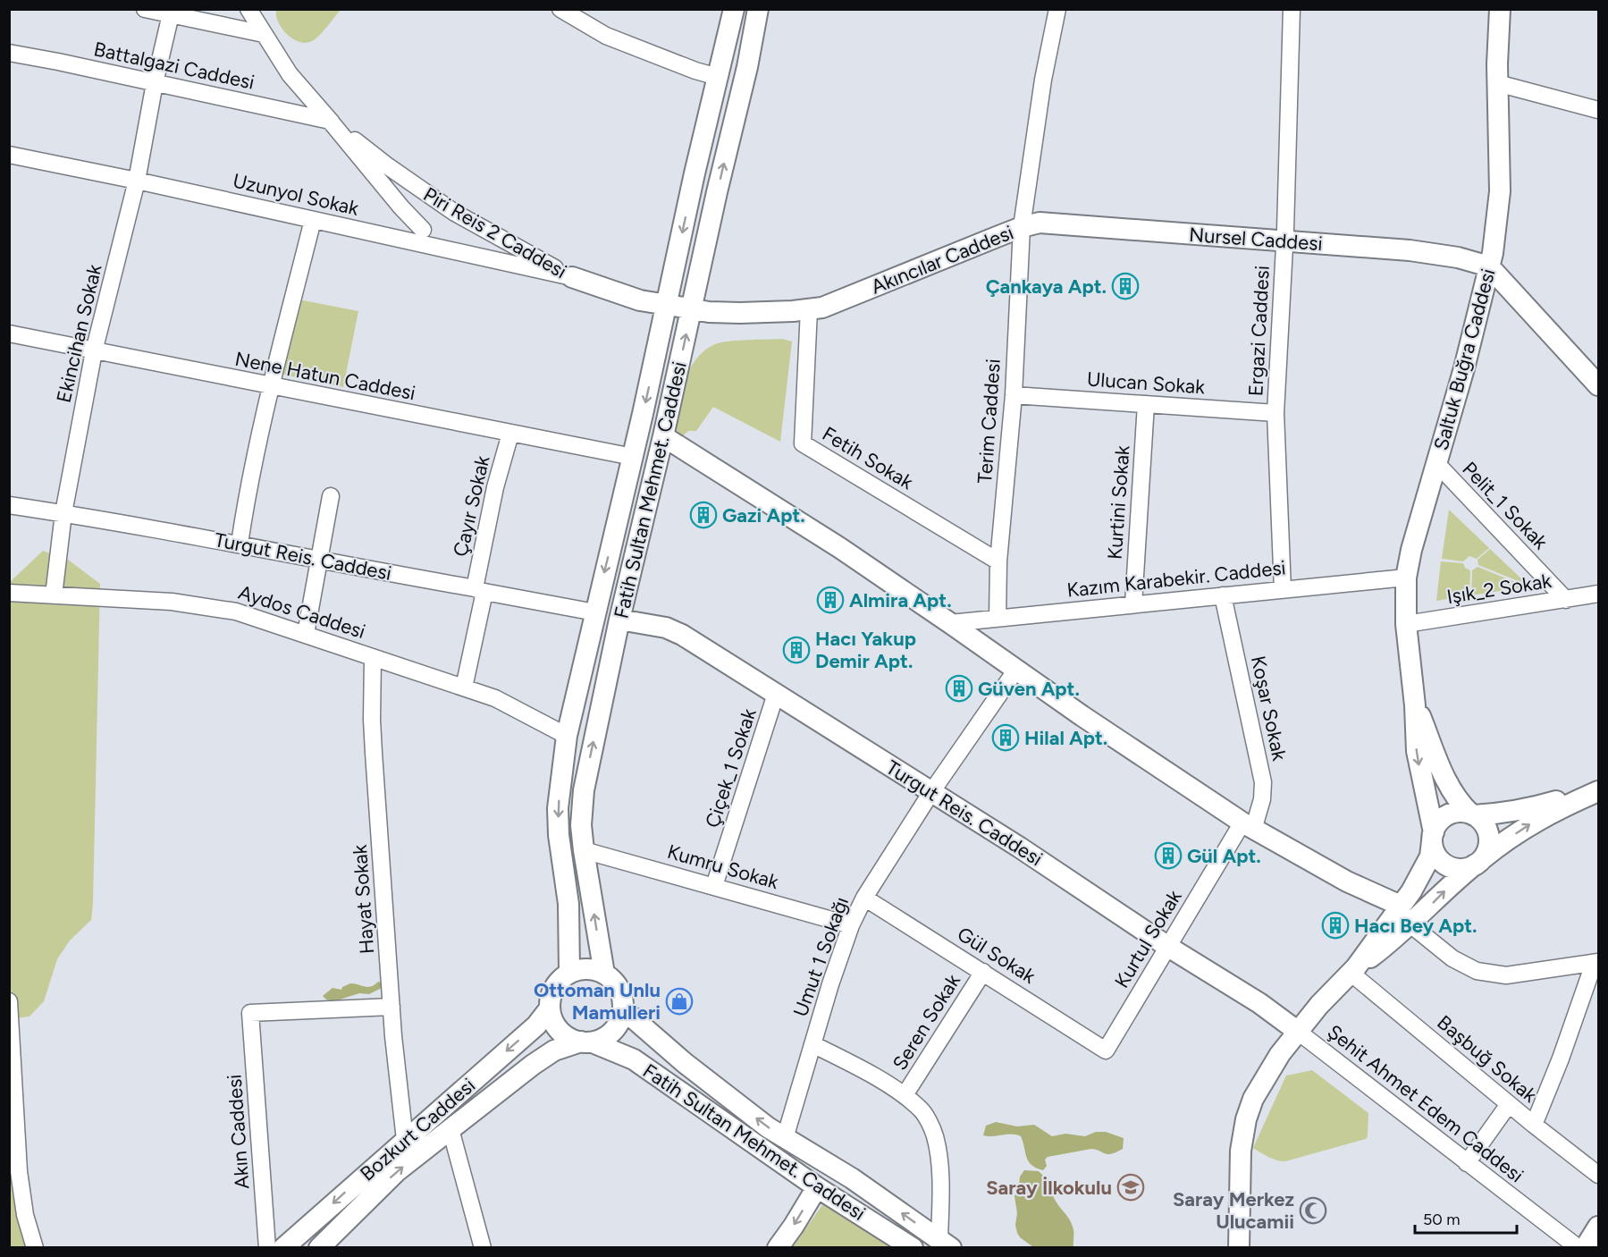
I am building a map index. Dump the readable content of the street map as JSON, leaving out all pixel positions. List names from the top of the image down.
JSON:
{
  "streets": {
    "street": [
      "Battalgazi Caddesi",
      "Uzunyol Sokak",
      "Piri Reis 2 Caddesi",
      "Nursel Caddesi",
      "Akıncılar Caddesi",
      "Ergazi Caddesi",
      "Ekincihan Sokak",
      "Saltuk Buğra Caddesi",
      "Nene Hatun Caddesi",
      "Ulucan Sokak",
      "Terim Caddesi",
      "Fetih Sokak",
      "Fatih Sultan Mehmet. Caddesi",
      "Kurtini Sokak",
      "Pelit_1 Sokak",
      "Çayır Sokak",
      "Turgut Reis. Caddesi",
      "Kazım Karabekir. Caddesi",
      "Işık_2 Sokak",
      "Aydos Caddesi",
      "Koşar Sokak",
      "Çiçek_1 Sokak",
      "Kumru Sokak",
      "Hayat Sokak",
      "Kurtul Sokak",
      "Gül Sokak",
      "Umut 1 Sokağı",
      "Seren Sokak",
      "Başbuğ Sokak",
      "Şehit Ahmet Edem Caddesi",
      "Bozkurt Caddesi",
      "Akın Caddesi"
    ]
  },
  "crossings": [
    ["Battalgazi Caddesi", "Piri Reis 2 Caddesi"],
    ["Battalgazi Caddesi", "Ekincihan Sokak"],
    ["Uzunyol Sokak", "Piri Reis 2 Caddesi"],
    ["Uzunyol Sokak", "Ekincihan Sokak"],
    ["Piri Reis 2 Caddesi", "Akıncılar Caddesi"],
    ["Piri Reis 2 Caddesi", "Fatih Sultan Mehmet. Caddesi"],
    ["Nursel Caddesi", "Akıncılar Caddesi"],
    ["Nursel Caddesi", "Ergazi Caddesi"],
    ["Nursel Caddesi", "Saltuk Buğra Caddesi"],
    ["Nursel Caddesi", "Terim Caddesi"],
    ["Akıncılar Caddesi", "Terim Caddesi"],
    ["Akıncılar Caddesi", "Fetih Sokak"],
    ["Akıncılar Caddesi", "Fatih Sultan Mehmet. Caddesi"],
    ["Ergazi Caddesi", "Ulucan Sokak"],
    ["Ergazi Caddesi", "Kazım Karabekir. Caddesi"],
    ["Ekincihan Sokak", "Nene Hatun Caddesi"],
    ["Ekincihan Sokak", "Turgut Reis. Caddesi"],
    ["Ekincihan Sokak", "Aydos Caddesi"],
    ["Saltuk Buğra Caddesi", "Pelit_1 Sokak"],
    ["Saltuk Buğra Caddesi", "Kazım Karabekir. Caddesi"],
    ["Saltuk Buğra Caddesi", "Işık_2 Sokak"],
    ["Nene Hatun Caddesi", "Fatih Sultan Mehmet. Caddesi"],
    ["Nene Hatun Caddesi", "Çayır Sokak"],
    ["Ulucan Sokak", "Terim Caddesi"],
    ["Ulucan Sokak", "Kurtini Sokak"],
    ["Terim Caddesi", "Fetih Sokak"],
    ["Terim Caddesi", "Kazım Karabekir. Caddesi"],
    ["Fatih Sultan Mehmet. Caddesi", "Turgut Reis. Caddesi"],
    ["Fatih Sultan Mehmet. Caddesi", "Aydos Caddesi"],
    ["Fatih Sultan Mehmet. Caddesi", "Kumru Sokak"],
    ["Fatih Sultan Mehmet. Caddesi", "Umut 1 Sokağı"],
    ["Fatih Sultan Mehmet. Caddesi", "Bozkurt Caddesi"],
    ["Kurtini Sokak", "Kazım Karabekir. Caddesi"],
    ["Pelit_1 Sokak", "Işık_2 Sokak"],
    ["Çayır Sokak", "Turgut Reis. Caddesi"],
    ["Çayır Sokak", "Aydos Caddesi"],
    ["Turgut Reis. Caddesi", "Çiçek_1 Sokak"],
    ["Turgut Reis. Caddesi", "Kurtul Sokak"],
    ["Turgut Reis. Caddesi", "Umut 1 Sokağı"],
    ["Turgut Reis. Caddesi", "Şehit Ahmet Edem Caddesi"],
    ["Kazım Karabekir. Caddesi", "Koşar Sokak"],
    ["Aydos Caddesi", "Hayat Sokak"],
    ["Koşar Sokak", "Kurtul Sokak"],
    ["Çiçek_1 Sokak", "Kumru Sokak"],
    ["Kumru Sokak", "Umut 1 Sokağı"],
    ["Hayat Sokak", "Bozkurt Caddesi"],
    ["Hayat Sokak", "Akın Caddesi"],
    ["Kurtul Sokak", "Gül Sokak"],
    ["Gül Sokak", "Umut 1 Sokağı"],
    ["Gül Sokak", "Seren Sokak"]
  ],
  "places": {
    "building": [
      "Çankaya Apt.",
      "Gazi Apt.",
      "Almira Apt.",
      "Hacı Yakup Demir Apt.",
      "Güven Apt.",
      "Hilal Apt.",
      "Gül Apt.",
      "Hacı Bey Apt."
    ],
    "shop": ["Ottoman Unlu Mamulleri"],
    "school or university": ["Saray İlkokulu"],
    "mosque": ["Saray Merkez Ulucamii"]
  },
  "scale_bar": "50 m"
}
